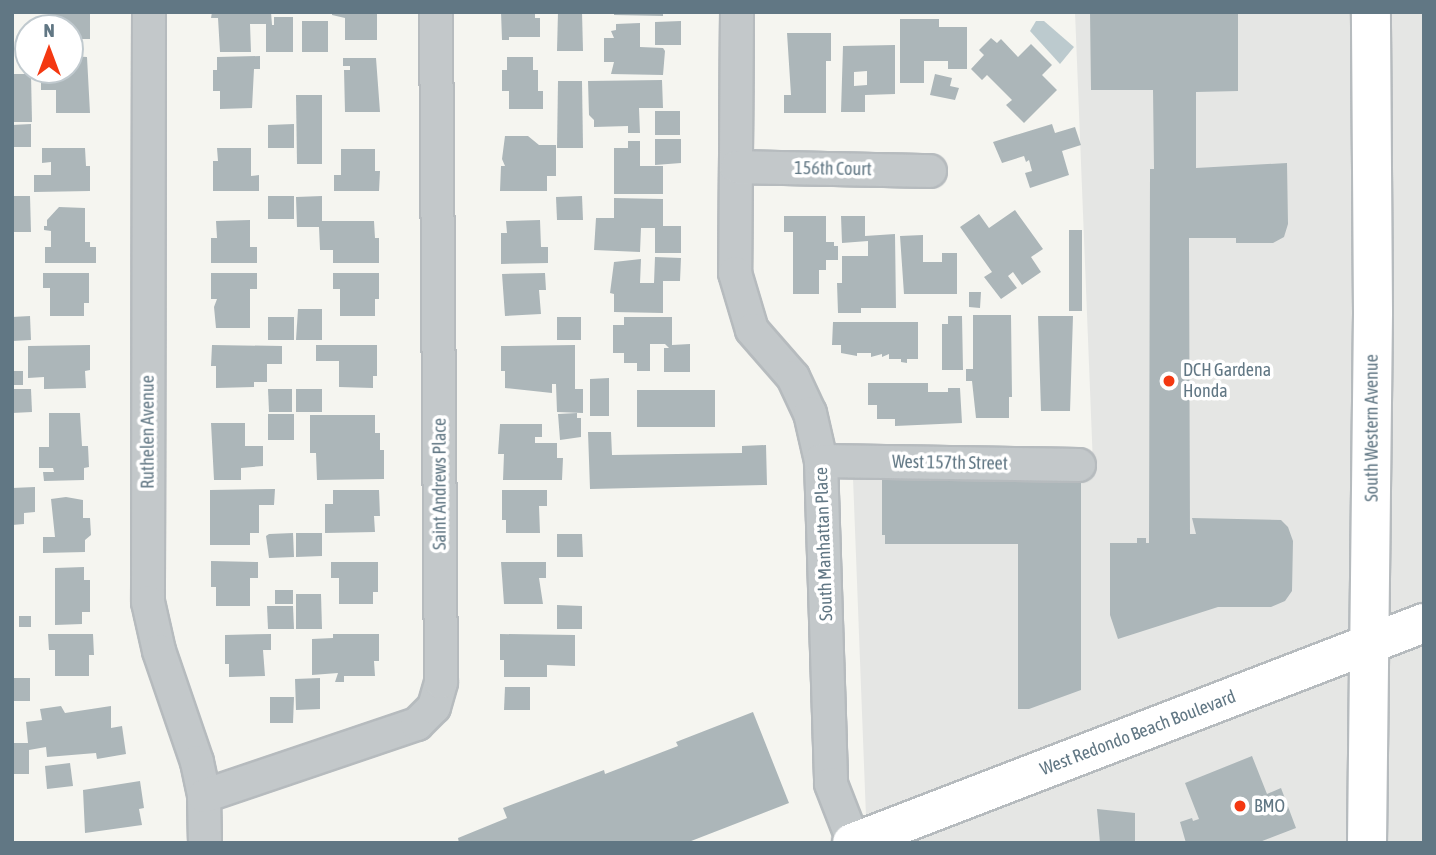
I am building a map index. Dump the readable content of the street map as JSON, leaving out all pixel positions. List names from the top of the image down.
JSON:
{
  "streets": {
    "main road": ["South Western Avenue", "West Redondo Beach Boulevard"],
    "street": [
      "156th Court",
      "Ruthelen Avenue",
      "West 157th Street",
      "Saint Andrews Place",
      "South Manhattan Place"
    ]
  },
  "crossings": [
    ["156th Court", "South Manhattan Place"],
    ["South Western Avenue", "West Redondo Beach Boulevard"],
    ["Ruthelen Avenue", "Saint Andrews Place"],
    ["West 157th Street", "South Manhattan Place"],
    ["South Manhattan Place", "West Redondo Beach Boulevard"]
  ],
  "places": ["DCH Gardena Honda", "BMO"],
  "north": "top"
}
